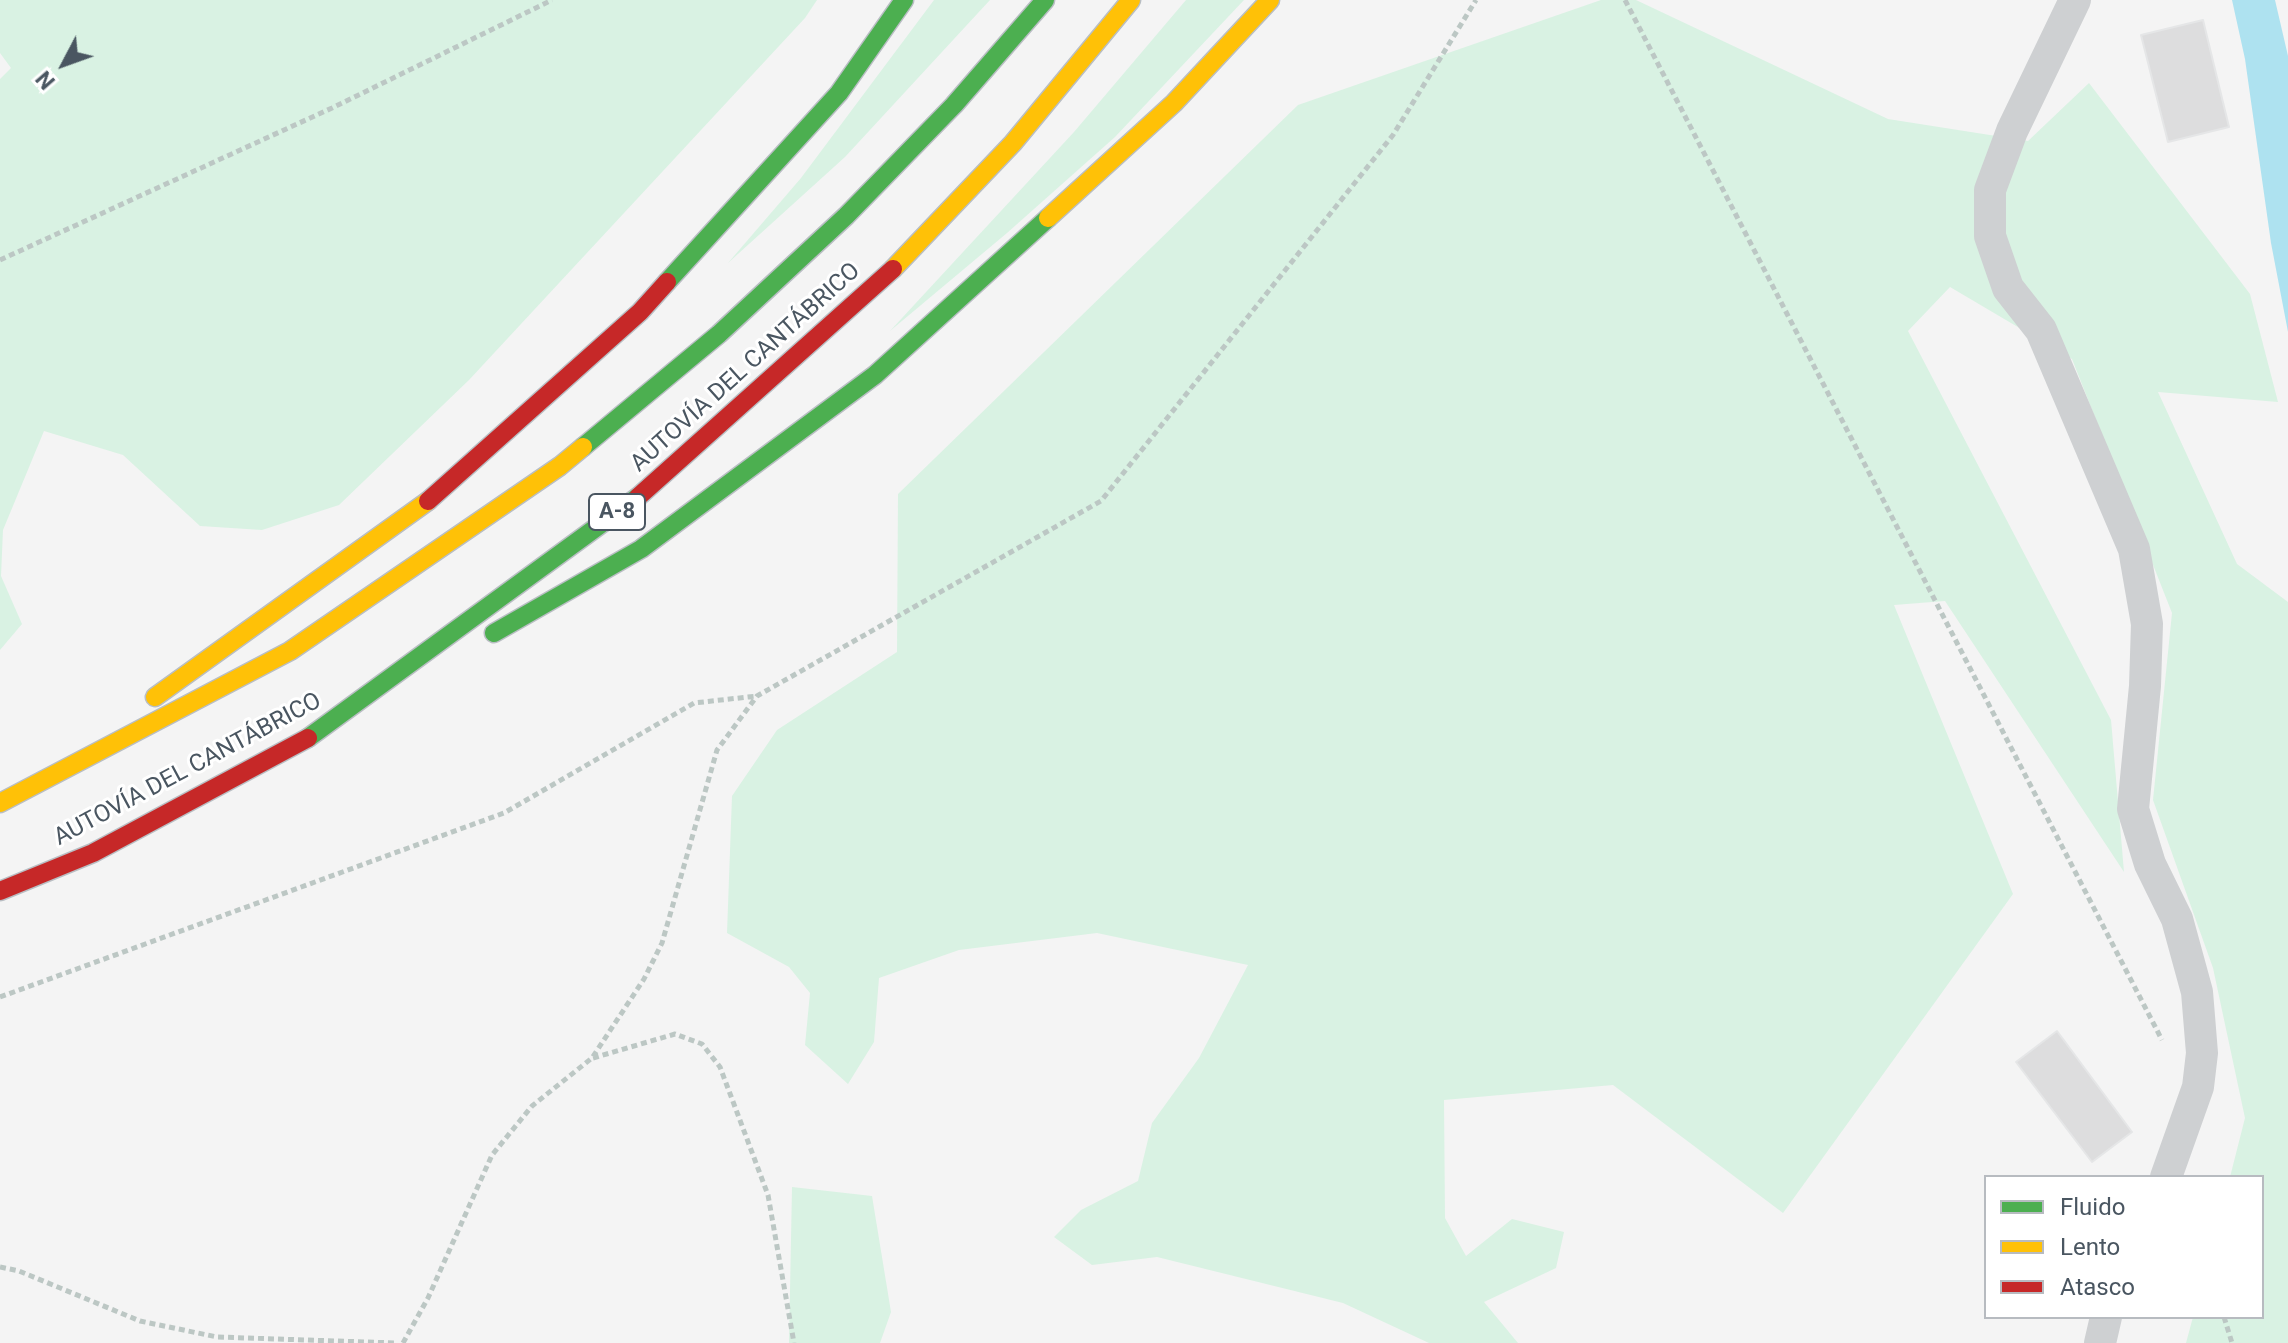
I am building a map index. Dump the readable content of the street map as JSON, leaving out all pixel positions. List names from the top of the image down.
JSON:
{
  "streets": {
    "highway": ["AUTOVÍA DEL CANTÁBRICO", "A-8"]
  },
  "legend": ["Fluido", "Lento", "Atasco"],
  "north": "bottom left"
}
